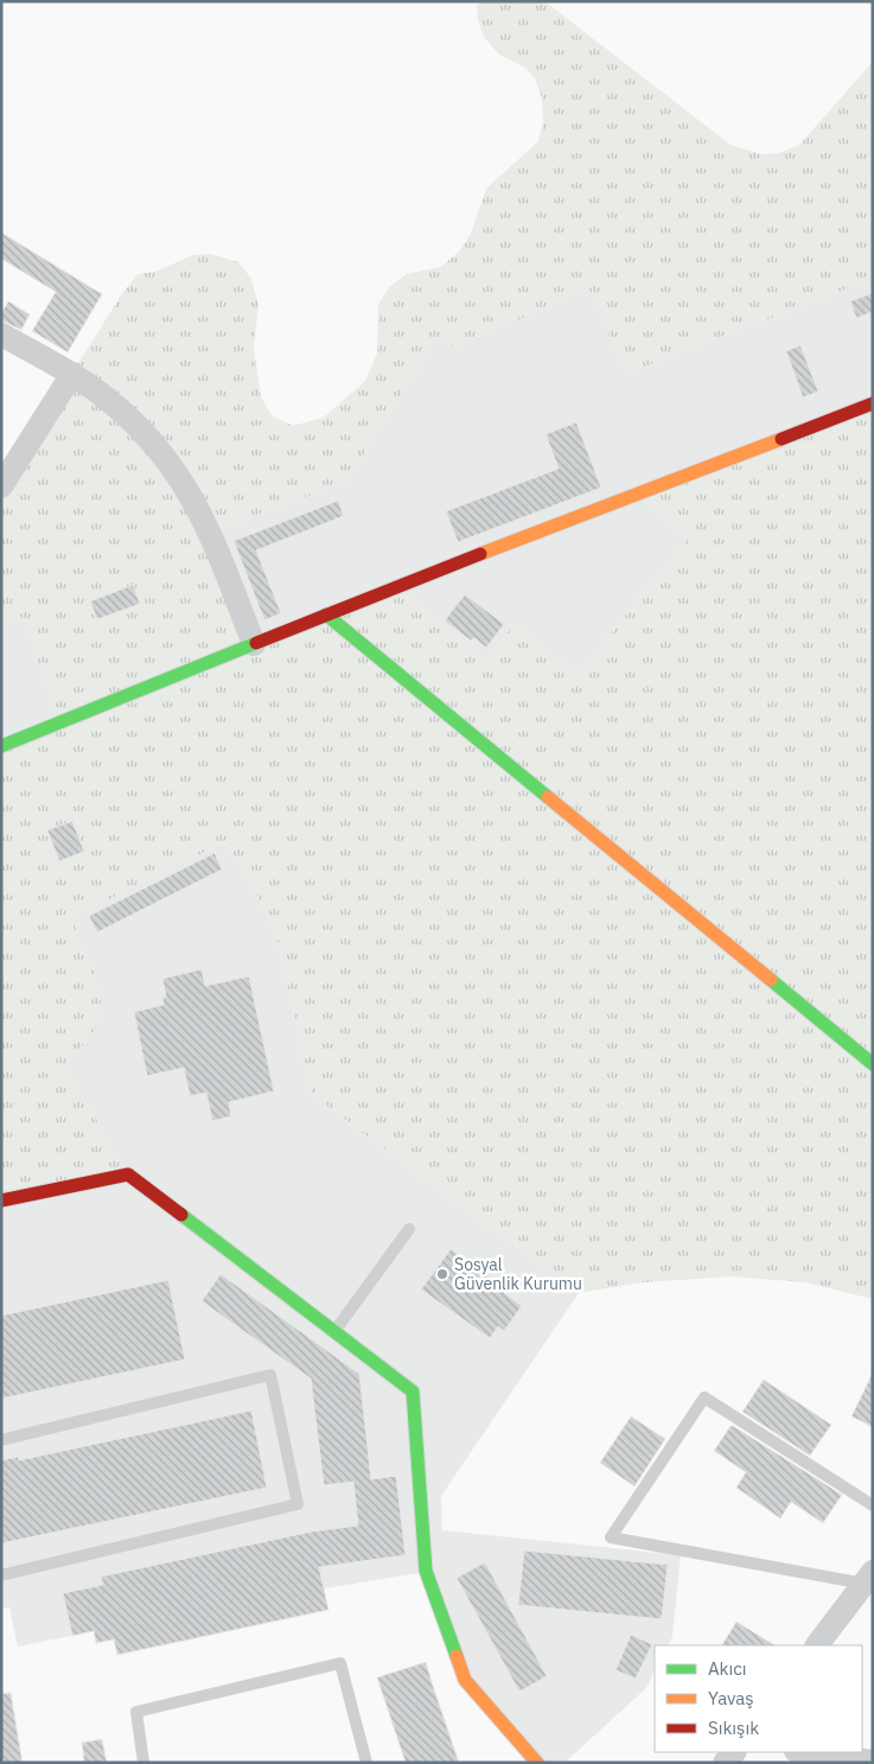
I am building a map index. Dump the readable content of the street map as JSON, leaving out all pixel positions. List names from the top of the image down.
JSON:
{
  "places": ["Sosyal Güvenlik Kurumu"],
  "legend": ["Akıcı", "Yavaş", "Sıkışık"]
}
